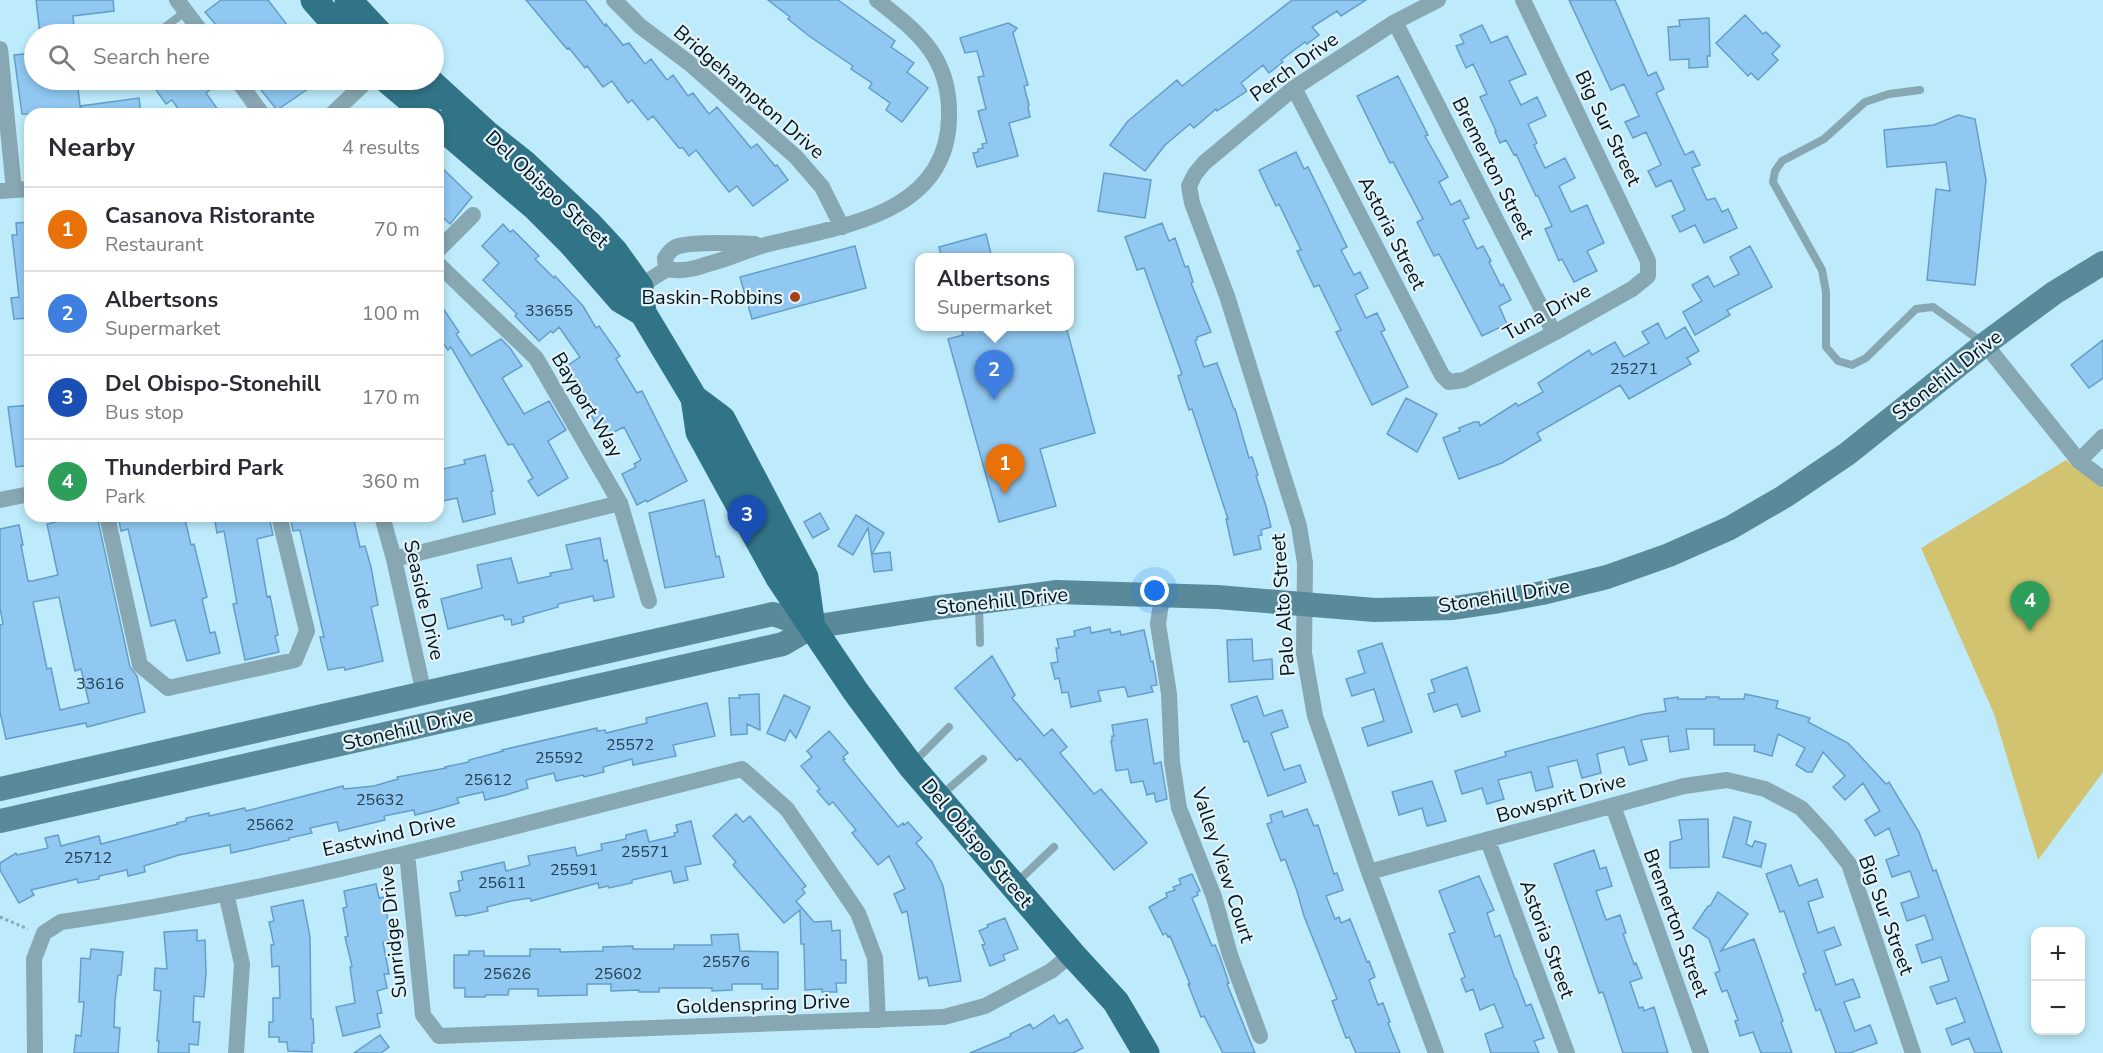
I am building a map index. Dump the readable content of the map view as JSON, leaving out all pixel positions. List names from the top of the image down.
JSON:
{
  "streets": {
    "main road": ["Del Obispo Street", "Stonehill Drive"],
    "street": [
      "Perch Drive",
      "Bridgehampton Drive",
      "Big Sur Street",
      "Bremerton Street",
      "Astoria Street",
      "Tuna Drive",
      "Bayport Way",
      "Seaside Drive",
      "Palo Alto Street",
      "Bowsprit Drive",
      "Eastwind Drive",
      "Valley View Court",
      "Sunridge Drive",
      "Goldenspring Drive"
    ]
  },
  "crossings": [
    ["Perch Drive", "Bremerton Street"],
    ["Perch Drive", "Astoria Street"],
    ["Perch Drive", "Palo Alto Street"],
    ["Big Sur Street", "Tuna Drive"],
    ["Big Sur Street", "Bowsprit Drive"],
    ["Bremerton Street", "Tuna Drive"],
    ["Bremerton Street", "Bowsprit Drive"],
    ["Del Obispo Street", "Stonehill Drive"],
    ["Del Obispo Street", "Goldenspring Drive"],
    ["Astoria Street", "Tuna Drive"],
    ["Astoria Street", "Bowsprit Drive"],
    ["Stonehill Drive", "Seaside Drive"],
    ["Stonehill Drive", "Palo Alto Street"],
    ["Stonehill Drive", "Valley View Court"],
    ["Palo Alto Street", "Bowsprit Drive"],
    ["Eastwind Drive", "Sunridge Drive"],
    ["Eastwind Drive", "Goldenspring Drive"],
    ["Sunridge Drive", "Goldenspring Drive"]
  ],
  "places": ["Baskin-Robbins"],
  "house_numbers": [
    "33655",
    "25271",
    "33616",
    "25572",
    "25592",
    "25612",
    "25632",
    "25662",
    "25571",
    "25712",
    "25591",
    "25611",
    "25576",
    "25626",
    "25602"
  ],
  "page": {
    "search": "Search here",
    "heading": ["Nearby", "4 results"],
    "list": [
      {
        "mark": "1",
        "name": "Casanova Ristorante",
        "note": "Restaurant",
        "value": "70 m"
      },
      {
        "mark": "2",
        "name": "Albertsons",
        "note": "Supermarket",
        "value": "100 m"
      },
      {
        "mark": "3",
        "name": "Del Obispo-Stonehill",
        "note": "Bus stop",
        "value": "170 m"
      },
      {
        "mark": "4",
        "name": "Thunderbird Park",
        "note": "Park",
        "value": "360 m"
      }
    ],
    "popup": ["Albertsons", "Supermarket"],
    "pins": [
      "2",
      "1",
      "3",
      "4"
    ],
    "map_buttons": ["+", "−"]
  }
}
